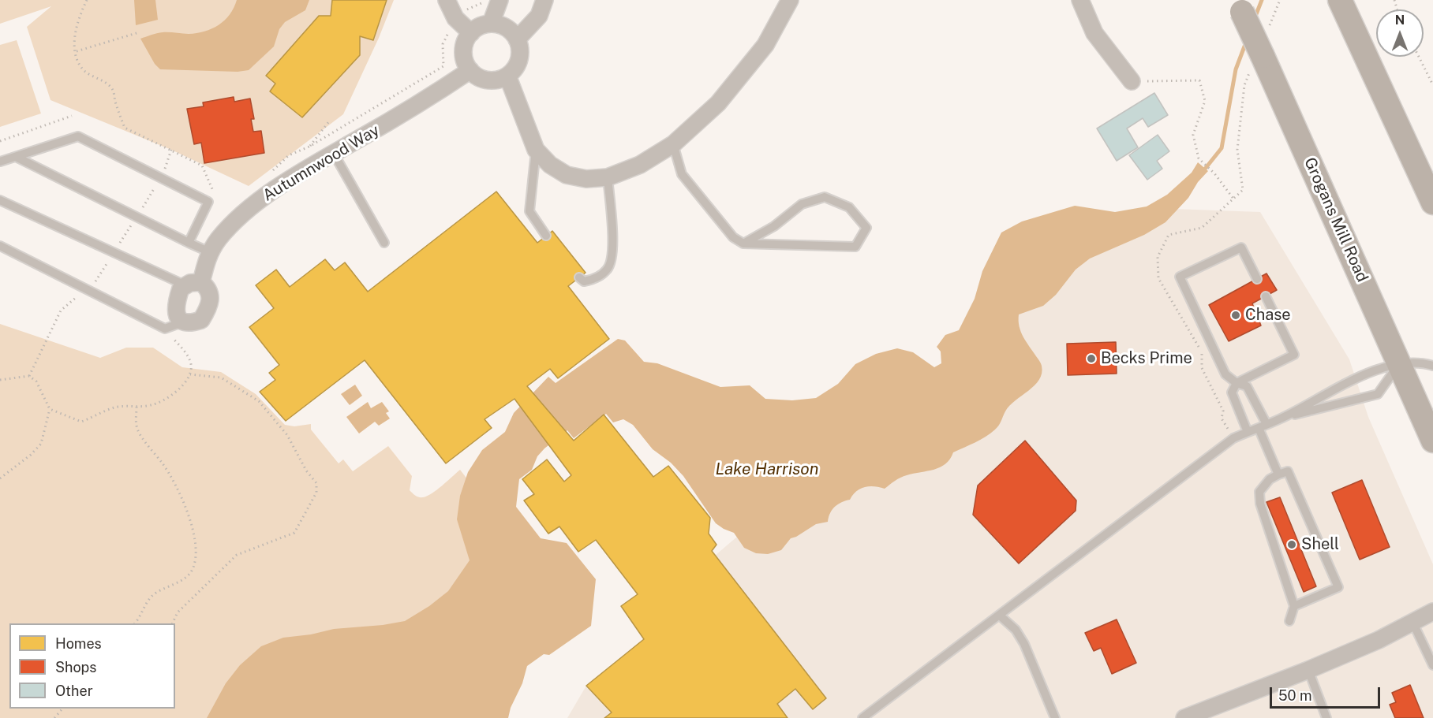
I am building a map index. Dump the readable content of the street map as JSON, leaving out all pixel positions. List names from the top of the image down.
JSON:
{
  "streets": {
    "main road": ["Grogans Mill Road"],
    "street": ["Autumnwood Way"]
  },
  "water": ["Lake Harrison"],
  "places": ["Chase", "Becks Prime", "Shell"],
  "legend": ["Homes", "Shops", "Other"],
  "scale_bar": "50 m",
  "north": "top"
}
